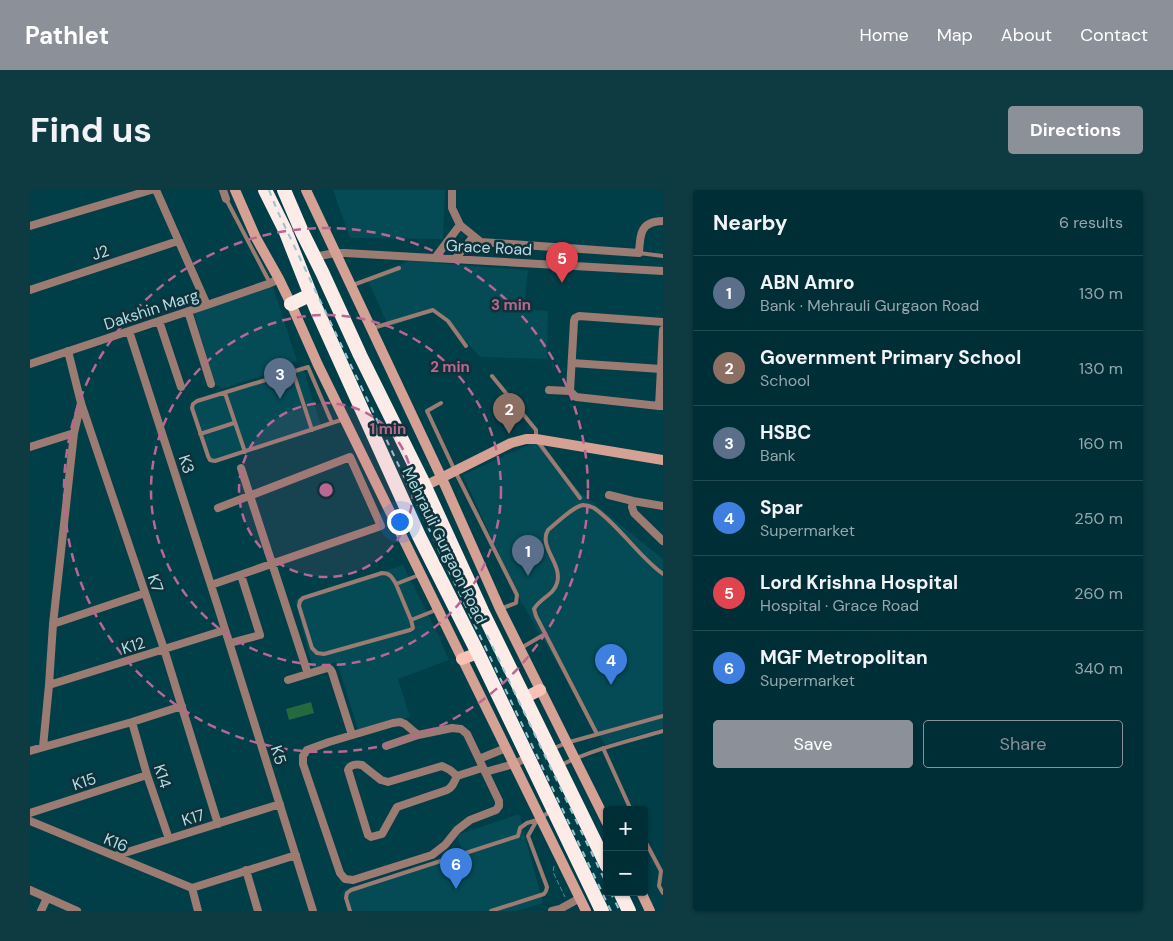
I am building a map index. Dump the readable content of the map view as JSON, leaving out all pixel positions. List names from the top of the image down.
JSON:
{
  "streets": {
    "highway": ["Mehrauli Gurgaon Road"],
    "street": [
      "Grace Road",
      "J2",
      "Dakshin Marg",
      "K3",
      "K7",
      "K12",
      "K5",
      "K14",
      "K15",
      "K17",
      "K16"
    ]
  },
  "crossings": [
    ["Grace Road", "Mehrauli Gurgaon Road"],
    ["Dakshin Marg", "K3"],
    ["Dakshin Marg", "K7"],
    ["K3", "K5"],
    ["K7", "K12"],
    ["K7", "K17"],
    ["K12", "K5"],
    ["K5", "K17"],
    ["K14", "K15"],
    ["K14", "K17"],
    ["K17", "K16"]
  ],
  "page": {
    "header": "Pathlet",
    "nav": [
      "Home",
      "Map",
      "About",
      "Contact"
    ],
    "buttons": [
      "Directions",
      ["Save", "Share"]
    ],
    "title": "Find us",
    "heading": ["Nearby", "6 results"],
    "pins": [
      "5",
      "3",
      "2",
      "1",
      "4",
      "6"
    ],
    "list": [
      {
        "mark": "1",
        "name": "ABN Amro",
        "note": "Bank · Mehrauli Gurgaon Road",
        "value": "130 m"
      },
      {
        "mark": "2",
        "name": "Government Primary School",
        "note": "School",
        "value": "130 m"
      },
      {
        "mark": "3",
        "name": "HSBC",
        "note": "Bank",
        "value": "160 m"
      },
      {
        "mark": "4",
        "name": "Spar",
        "note": "Supermarket",
        "value": "250 m"
      },
      {
        "mark": "5",
        "name": "Lord Krishna Hospital",
        "note": "Hospital · Grace Road",
        "value": "260 m"
      },
      {
        "mark": "6",
        "name": "MGF Metropolitan",
        "note": "Supermarket",
        "value": "340 m"
      }
    ],
    "map_buttons": ["+", "−"]
  },
  "rings": ["3 min", "2 min", "1 min"]
}
